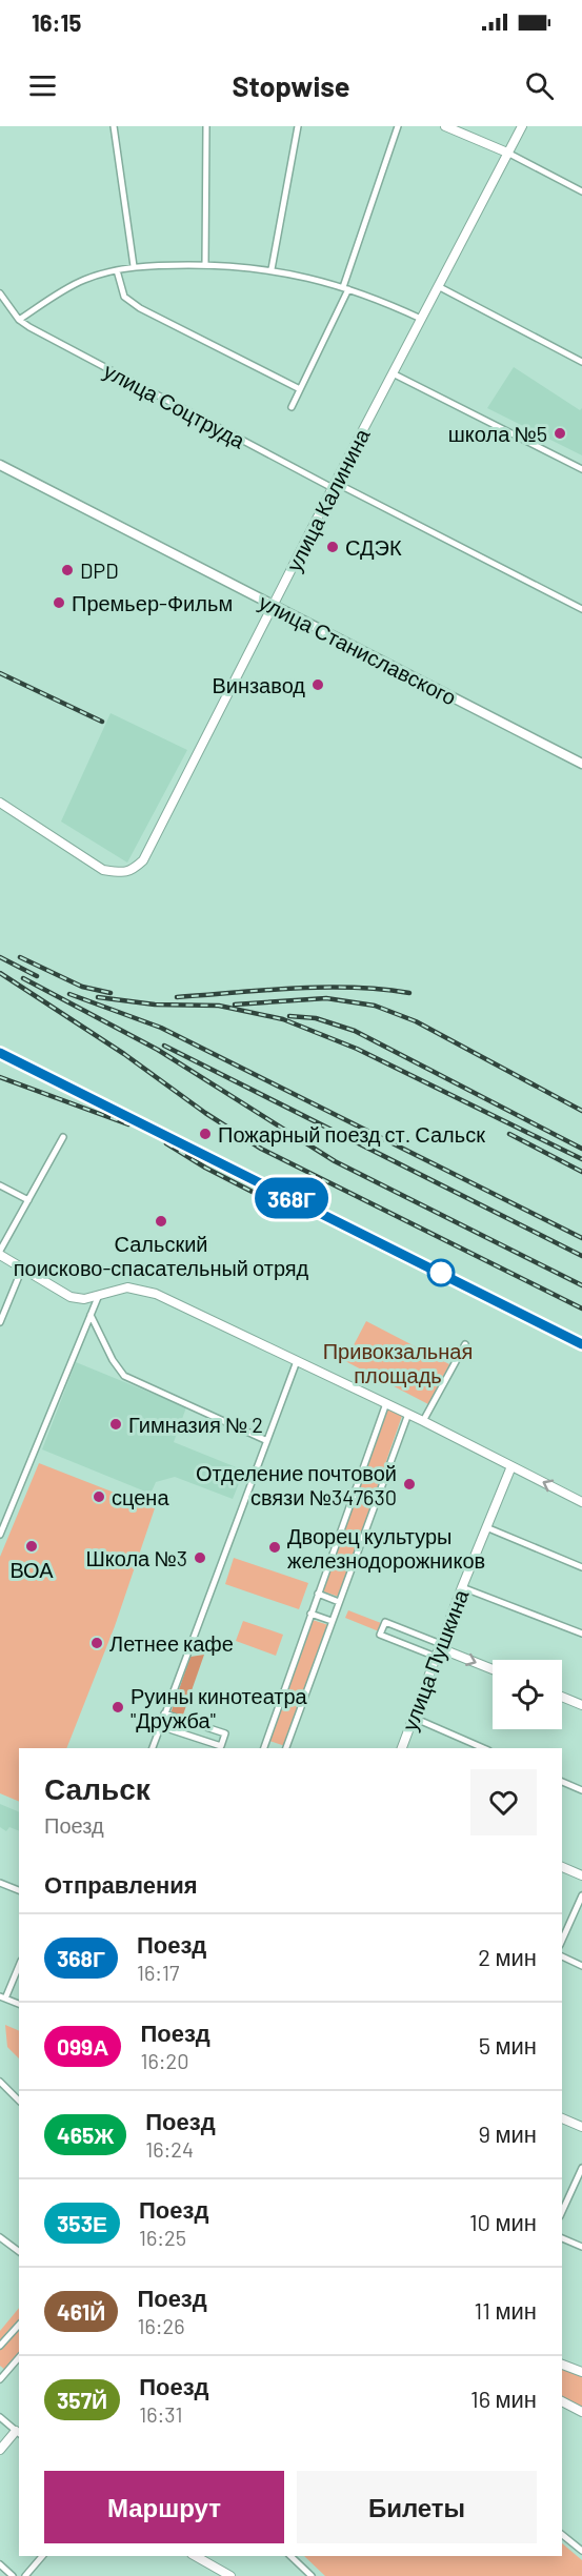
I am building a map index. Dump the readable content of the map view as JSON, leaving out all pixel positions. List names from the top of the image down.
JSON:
{
  "streets": {
    "main road": ["улица Калинина", "улица Станиславского", "улица Пушкина"],
    "street": ["улица Соцтруда"]
  },
  "crossings": [
    ["улица Соцтруда", "улица Калинина"],
    ["улица Калинина", "улица Станиславского"]
  ],
  "parks": ["Привокзальная площадь"],
  "places": [
    "школа №5",
    "СДЭК",
    "DPD",
    "Премьер-Фильм",
    "Винзавод",
    "Пожарный поезд ст. Сальск",
    "Сальский поисково-спасательный отряд",
    "Гимназия № 2",
    "Отделение почтовой связи №347630",
    "сцена",
    "ВОА",
    "Дворец культуры железнодорожников",
    "Школа №3",
    "Летнее кафе",
    "Руины кинотеатра \"Дружба\""
  ],
  "page": {
    "status": "16:15",
    "header": "Stopwise",
    "on_map": "368Г",
    "heading": [
      ["Сальск", "Поезд"],
      "Отправления"
    ],
    "list": [
      {
        "mark": "368Г",
        "name": "Поезд",
        "note": "16:17",
        "value": "2 мин"
      },
      {
        "mark": "099А",
        "name": "Поезд",
        "note": "16:20",
        "value": "5 мин"
      },
      {
        "mark": "465Ж",
        "name": "Поезд",
        "note": "16:24",
        "value": "9 мин"
      },
      {
        "mark": "353Е",
        "name": "Поезд",
        "note": "16:25",
        "value": "10 мин"
      },
      {
        "mark": "461Й",
        "name": "Поезд",
        "note": "16:26",
        "value": "11 мин"
      },
      {
        "mark": "357Й",
        "name": "Поезд",
        "note": "16:31",
        "value": "16 мин"
      }
    ],
    "buttons": ["Маршрут", "Билеты"]
  }
}
